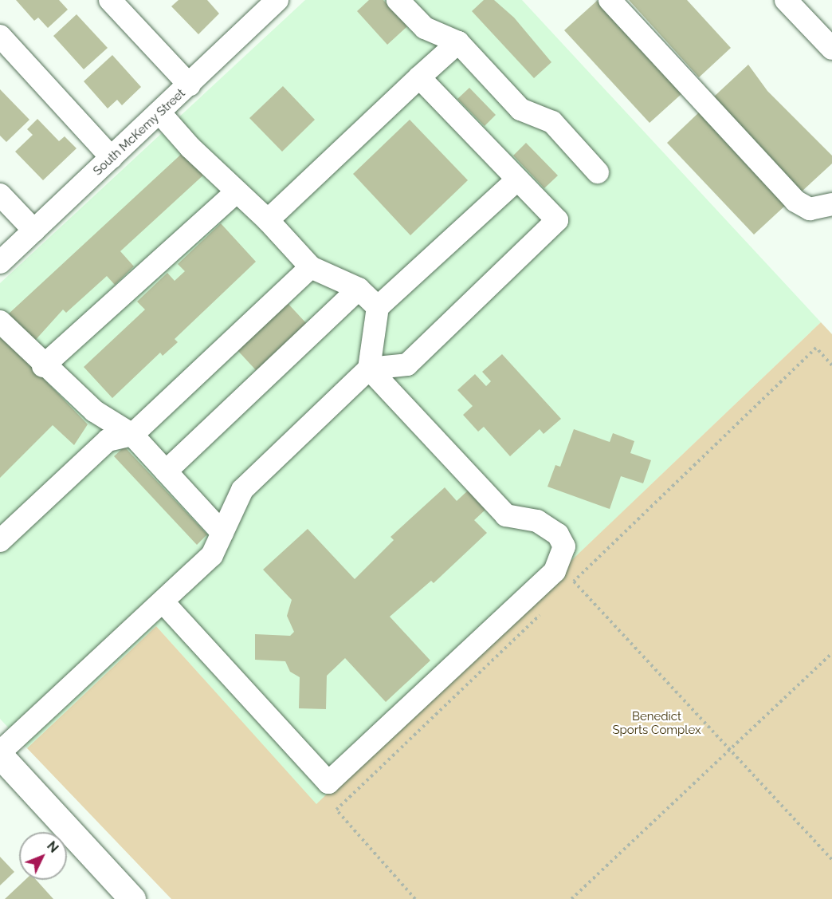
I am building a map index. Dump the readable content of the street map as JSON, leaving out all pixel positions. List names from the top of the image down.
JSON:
{
  "streets": {
    "street": ["South McKemy Street"]
  },
  "parks": ["Benedict Sports Complex"],
  "north": "top right"
}
